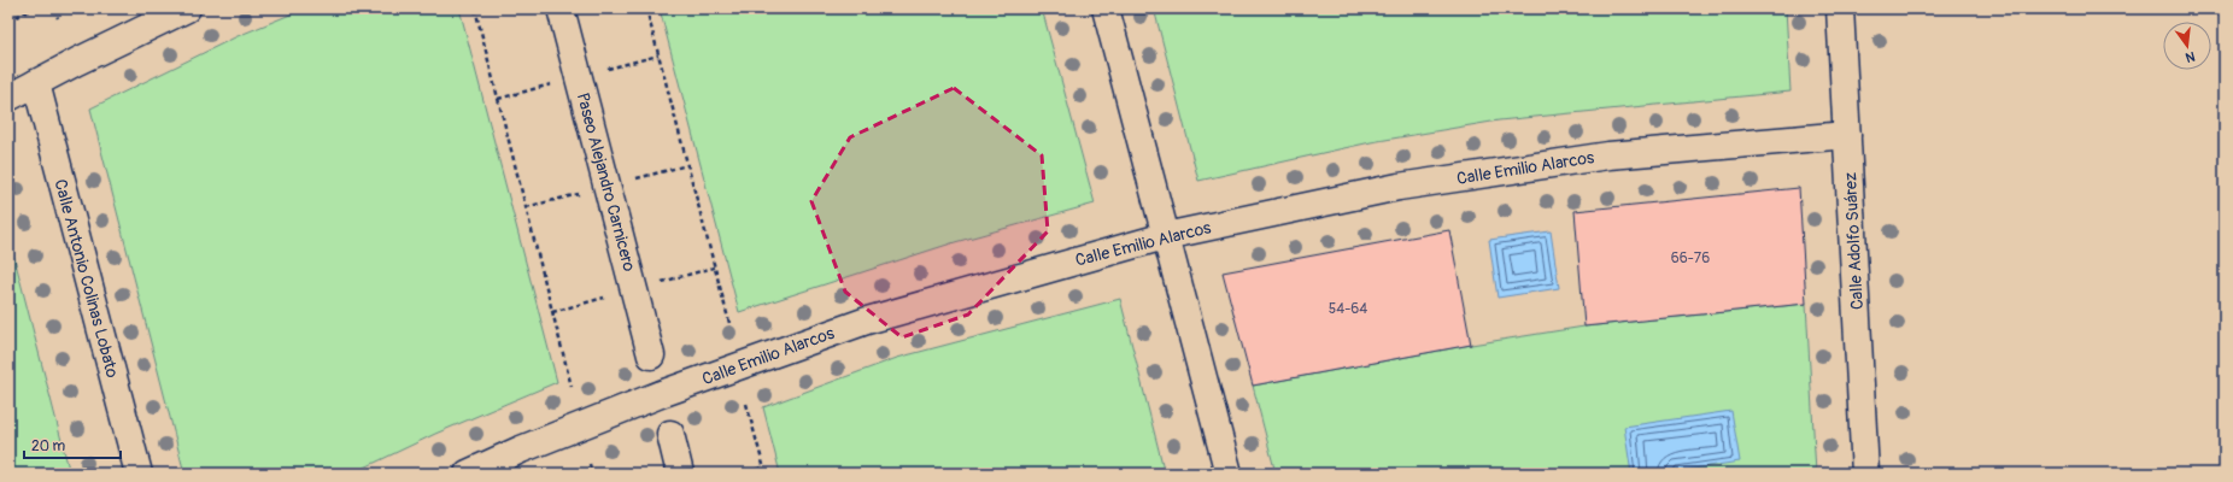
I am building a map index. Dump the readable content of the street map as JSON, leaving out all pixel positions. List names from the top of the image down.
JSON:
{
  "streets": {
    "street": [
      "Calle Emilio Alarcos",
      "Paseo Alejandro Carnicero",
      "Calle Adolfo Suárez",
      "Calle Antonio Colinas Lobato"
    ]
  },
  "crossings": [
    ["Calle Emilio Alarcos", "Calle Adolfo Suárez"]
  ],
  "house_numbers": ["66-76", "54-64"],
  "scale_bar": "20 m",
  "north": "bottom"
}
